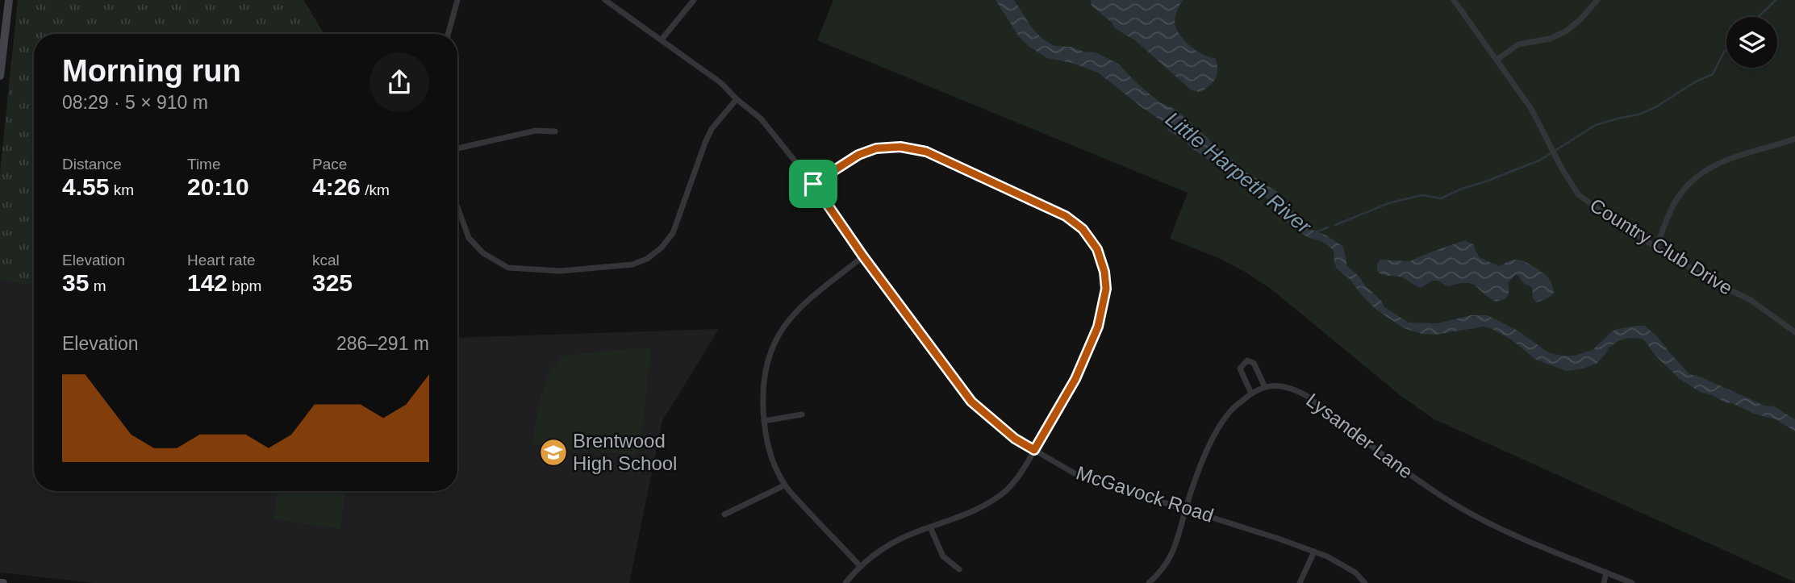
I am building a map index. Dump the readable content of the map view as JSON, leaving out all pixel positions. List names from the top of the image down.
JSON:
{
  "streets": {
    "street": ["Country Club Drive", "Lysander Lane", "McGavock Road"]
  },
  "crossings": [
    ["Lysander Lane", "McGavock Road"]
  ],
  "water": ["Little Harpeth River"],
  "places": {
    "school or university": ["Brentwood High School"]
  },
  "page": {
    "heading": ["Morning run", "08:29 · 5 × 910 m"],
    "stats": [
      ["Distance", "4.55 km"],
      ["Time", "20:10"],
      ["Pace", "4:26 /km"],
      ["Elevation", "35 m"],
      ["Heart rate", "142 bpm"],
      ["kcal", "325"]
    ],
    "chart": ["Elevation", "286–291 m"]
  }
}
